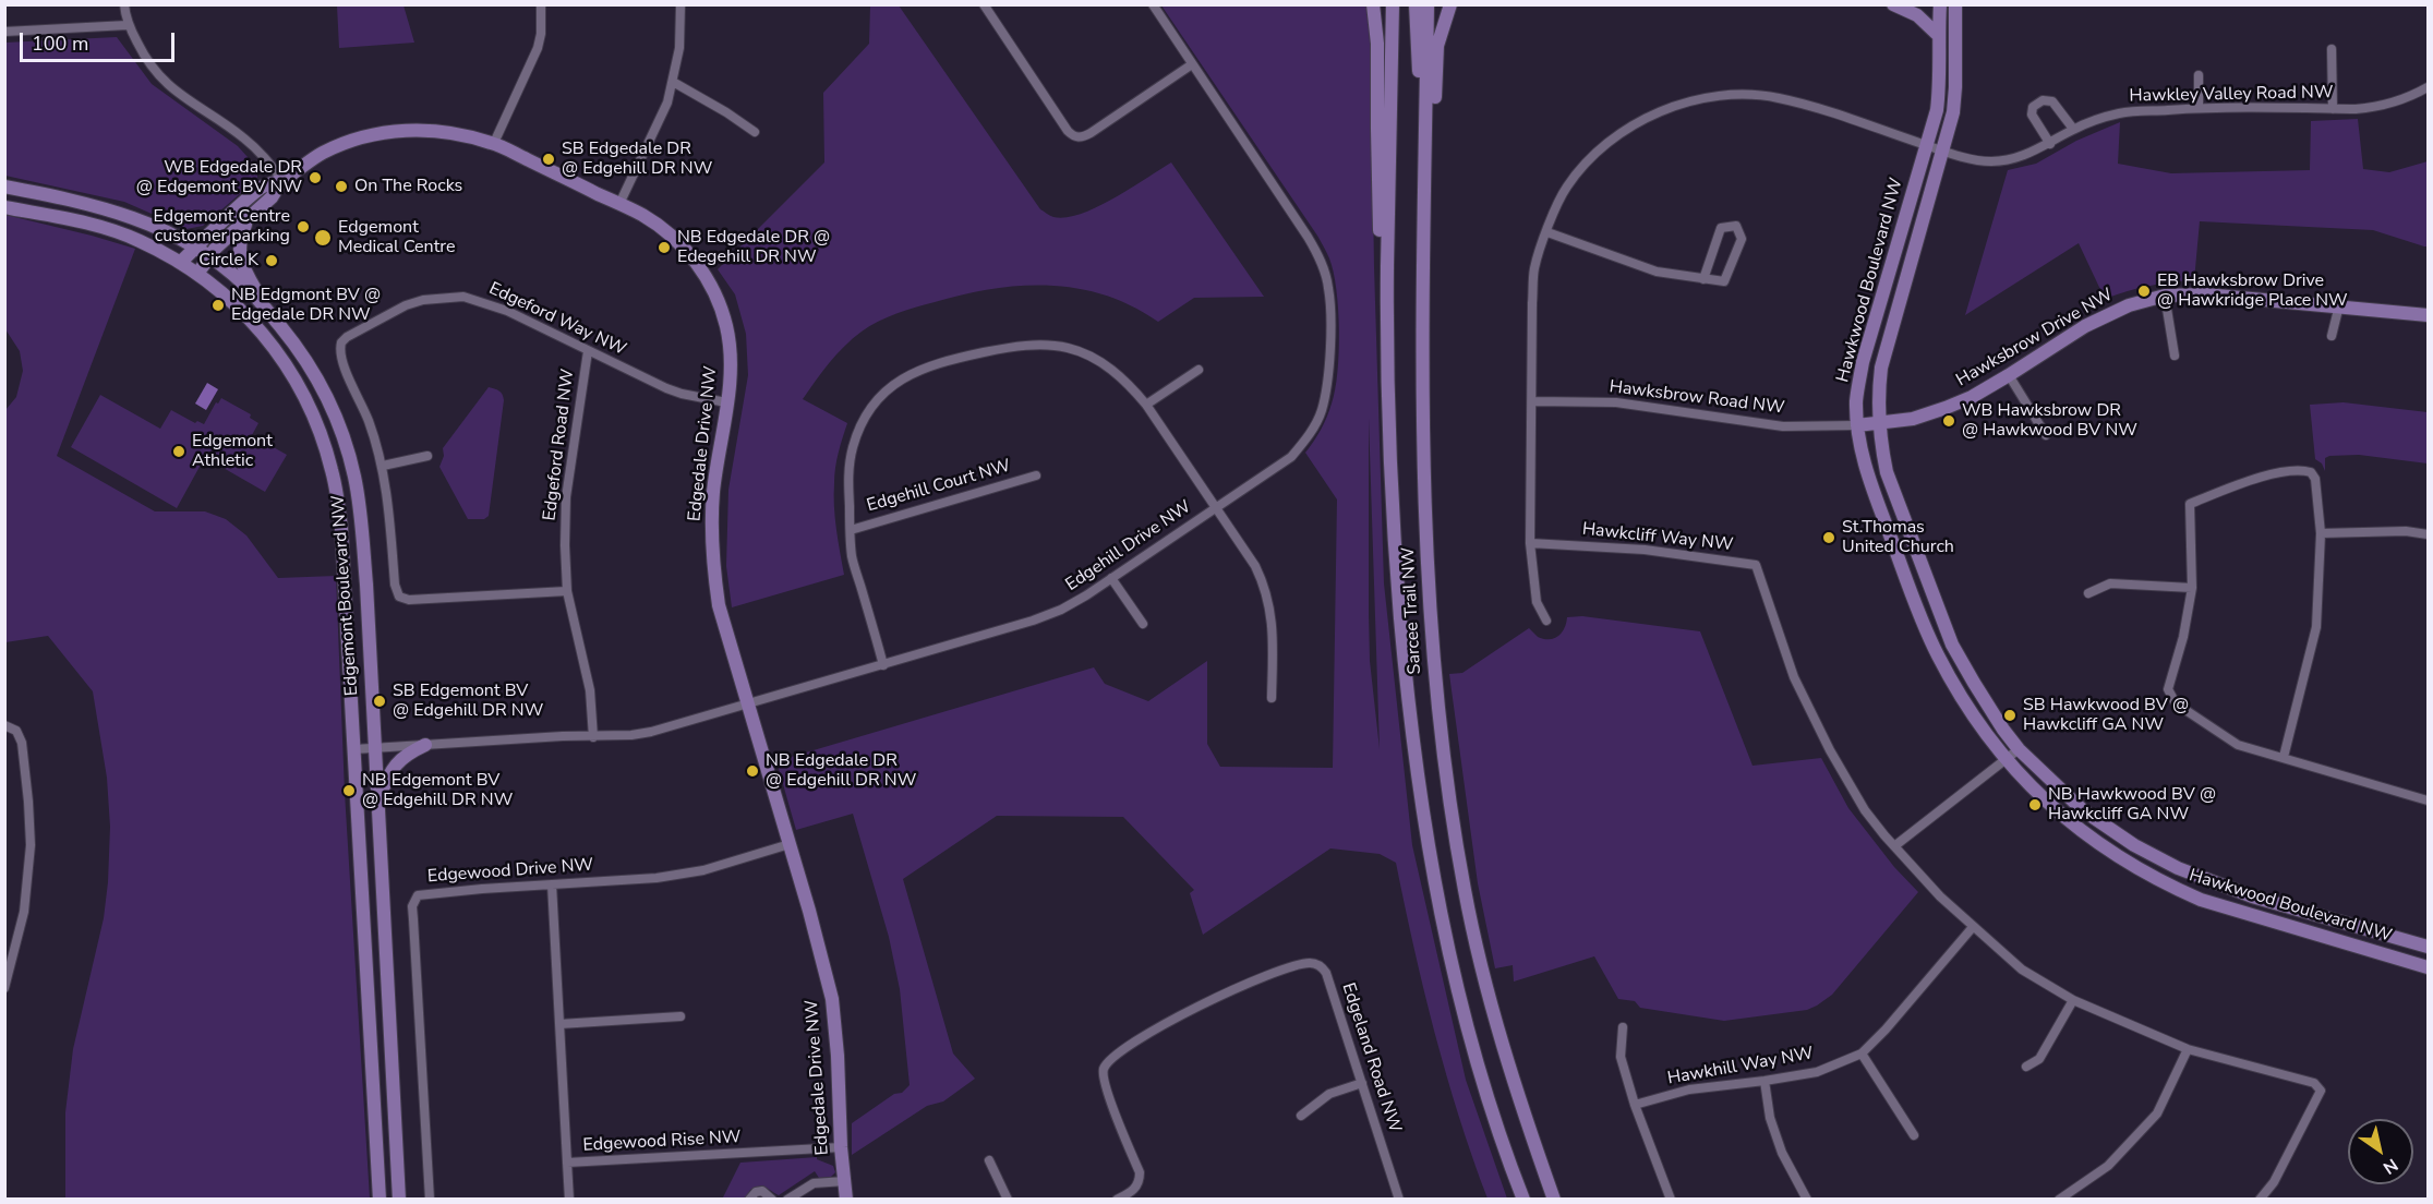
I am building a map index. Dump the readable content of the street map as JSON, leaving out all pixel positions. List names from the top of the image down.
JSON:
{
  "streets": {
    "main road": [
      "Hawkwood Boulevard NW",
      "Hawksbrow Drive NW",
      "Edgedale Drive NW",
      "Edgemont Boulevard NW",
      "Sarcee Trail NW"
    ],
    "street": [
      "Hawkley Valley Road NW",
      "Edgeford Way NW",
      "Hawksbrow Road NW",
      "Edgeford Road NW",
      "Edgehill Court NW",
      "Hawkcliff Way NW",
      "Edgehill Drive NW",
      "Edgewood Drive NW",
      "Edgeland Road NW",
      "Hawkhill Way NW",
      "Edgewood Rise NW"
    ]
  },
  "crossings": [
    ["Hawkley Valley Road NW", "Hawkwood Boulevard NW"],
    ["Hawkwood Boulevard NW", "Hawksbrow Drive NW"],
    ["Hawkwood Boulevard NW", "Hawksbrow Road NW"],
    ["Edgeford Way NW", "Edgedale Drive NW"],
    ["Edgeford Way NW", "Edgeford Road NW"],
    ["Hawksbrow Drive NW", "Hawksbrow Road NW"],
    ["Edgedale Drive NW", "Edgehill Drive NW"],
    ["Edgedale Drive NW", "Edgemont Boulevard NW"],
    ["Edgedale Drive NW", "Edgewood Drive NW"],
    ["Edgedale Drive NW", "Edgewood Rise NW"],
    ["Edgeford Road NW", "Edgehill Drive NW"],
    ["Hawkcliff Way NW", "Hawkhill Way NW"],
    ["Edgehill Drive NW", "Edgemont Boulevard NW"],
    ["Edgewood Drive NW", "Edgewood Rise NW"]
  ],
  "places": [
    "SB Edgedale DR @ Edgehill DR NW",
    "WB Edgedale DR @ Edgemont BV NW",
    "On The Rocks",
    "Edgemont Centre customer parking",
    "Edgemont Medical Centre",
    "NB Edgedale DR @ Edegehill DR NW",
    "Circle K",
    "EB Hawksbrow Drive @ Hawkridge Place NW",
    "NB Edgmont BV @ Edgedale DR NW",
    "WB Hawksbrow DR @ Hawkwood BV NW",
    "Edgemont Athletic",
    "St.Thomas United Church",
    "SB Edgemont BV @ Edgehill DR NW",
    "SB Hawkwood BV @ Hawkcliff GA NW",
    "NB Edgedale DR @ Edgehill DR NW",
    "NB Edgemont BV @ Edgehill DR NW",
    "NB Hawkwood BV @ Hawkcliff GA NW"
  ],
  "scale_bar": "100 m",
  "north": "bottom right"
}
